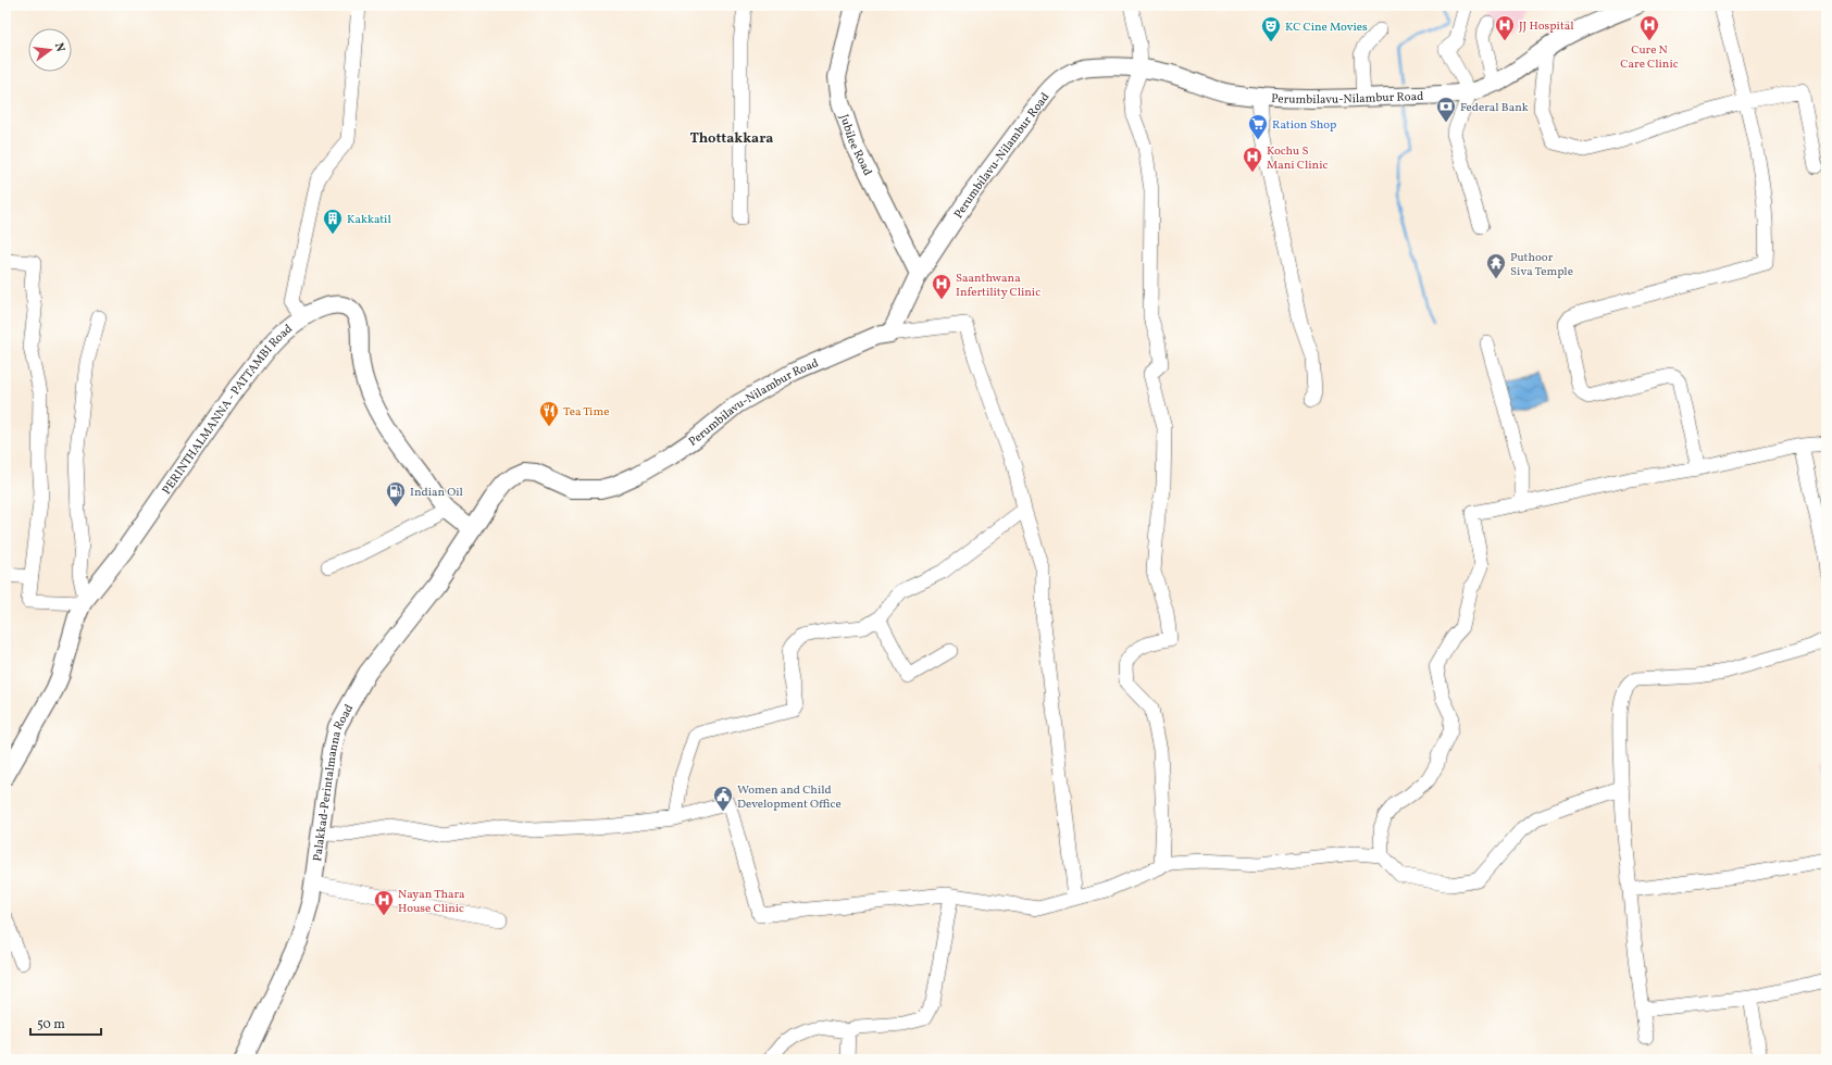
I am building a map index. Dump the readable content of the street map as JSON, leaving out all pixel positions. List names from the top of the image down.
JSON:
{
  "streets": {
    "main road": [
      "Perumbilavu-Nilambur Road",
      "Jubilee Road",
      "PERINTHALMANNA - PATTAMBI Road",
      "Palakkad-Perintalmanna Road"
    ]
  },
  "crossings": [
    ["Perumbilavu-Nilambur Road", "Jubilee Road"],
    ["Perumbilavu-Nilambur Road", "PERINTHALMANNA - PATTAMBI Road"],
    ["Perumbilavu-Nilambur Road", "Palakkad-Perintalmanna Road"],
    ["PERINTHALMANNA - PATTAMBI Road", "Palakkad-Perintalmanna Road"]
  ],
  "districts": ["Thottakkara"],
  "places": {
    "hospital": [
      "JJ Hospital",
      "Cure N Care Clinic",
      "Kochu S Mani Clinic",
      "Saanthwana Infertility Clinic",
      "Nayan Thara House Clinic"
    ],
    "theatre": ["KC Cine Movies"],
    "bank": ["Federal Bank"],
    "supermarket": ["Ration Shop"],
    "building": ["Kakkatil"],
    "temple": ["Puthoor Siva Temple"],
    "restaurant": ["Tea Time"],
    "fuel station": ["Indian Oil"],
    "public building": ["Women and Child Development Office"]
  },
  "scale_bar": "50 m",
  "north": "right"
}
